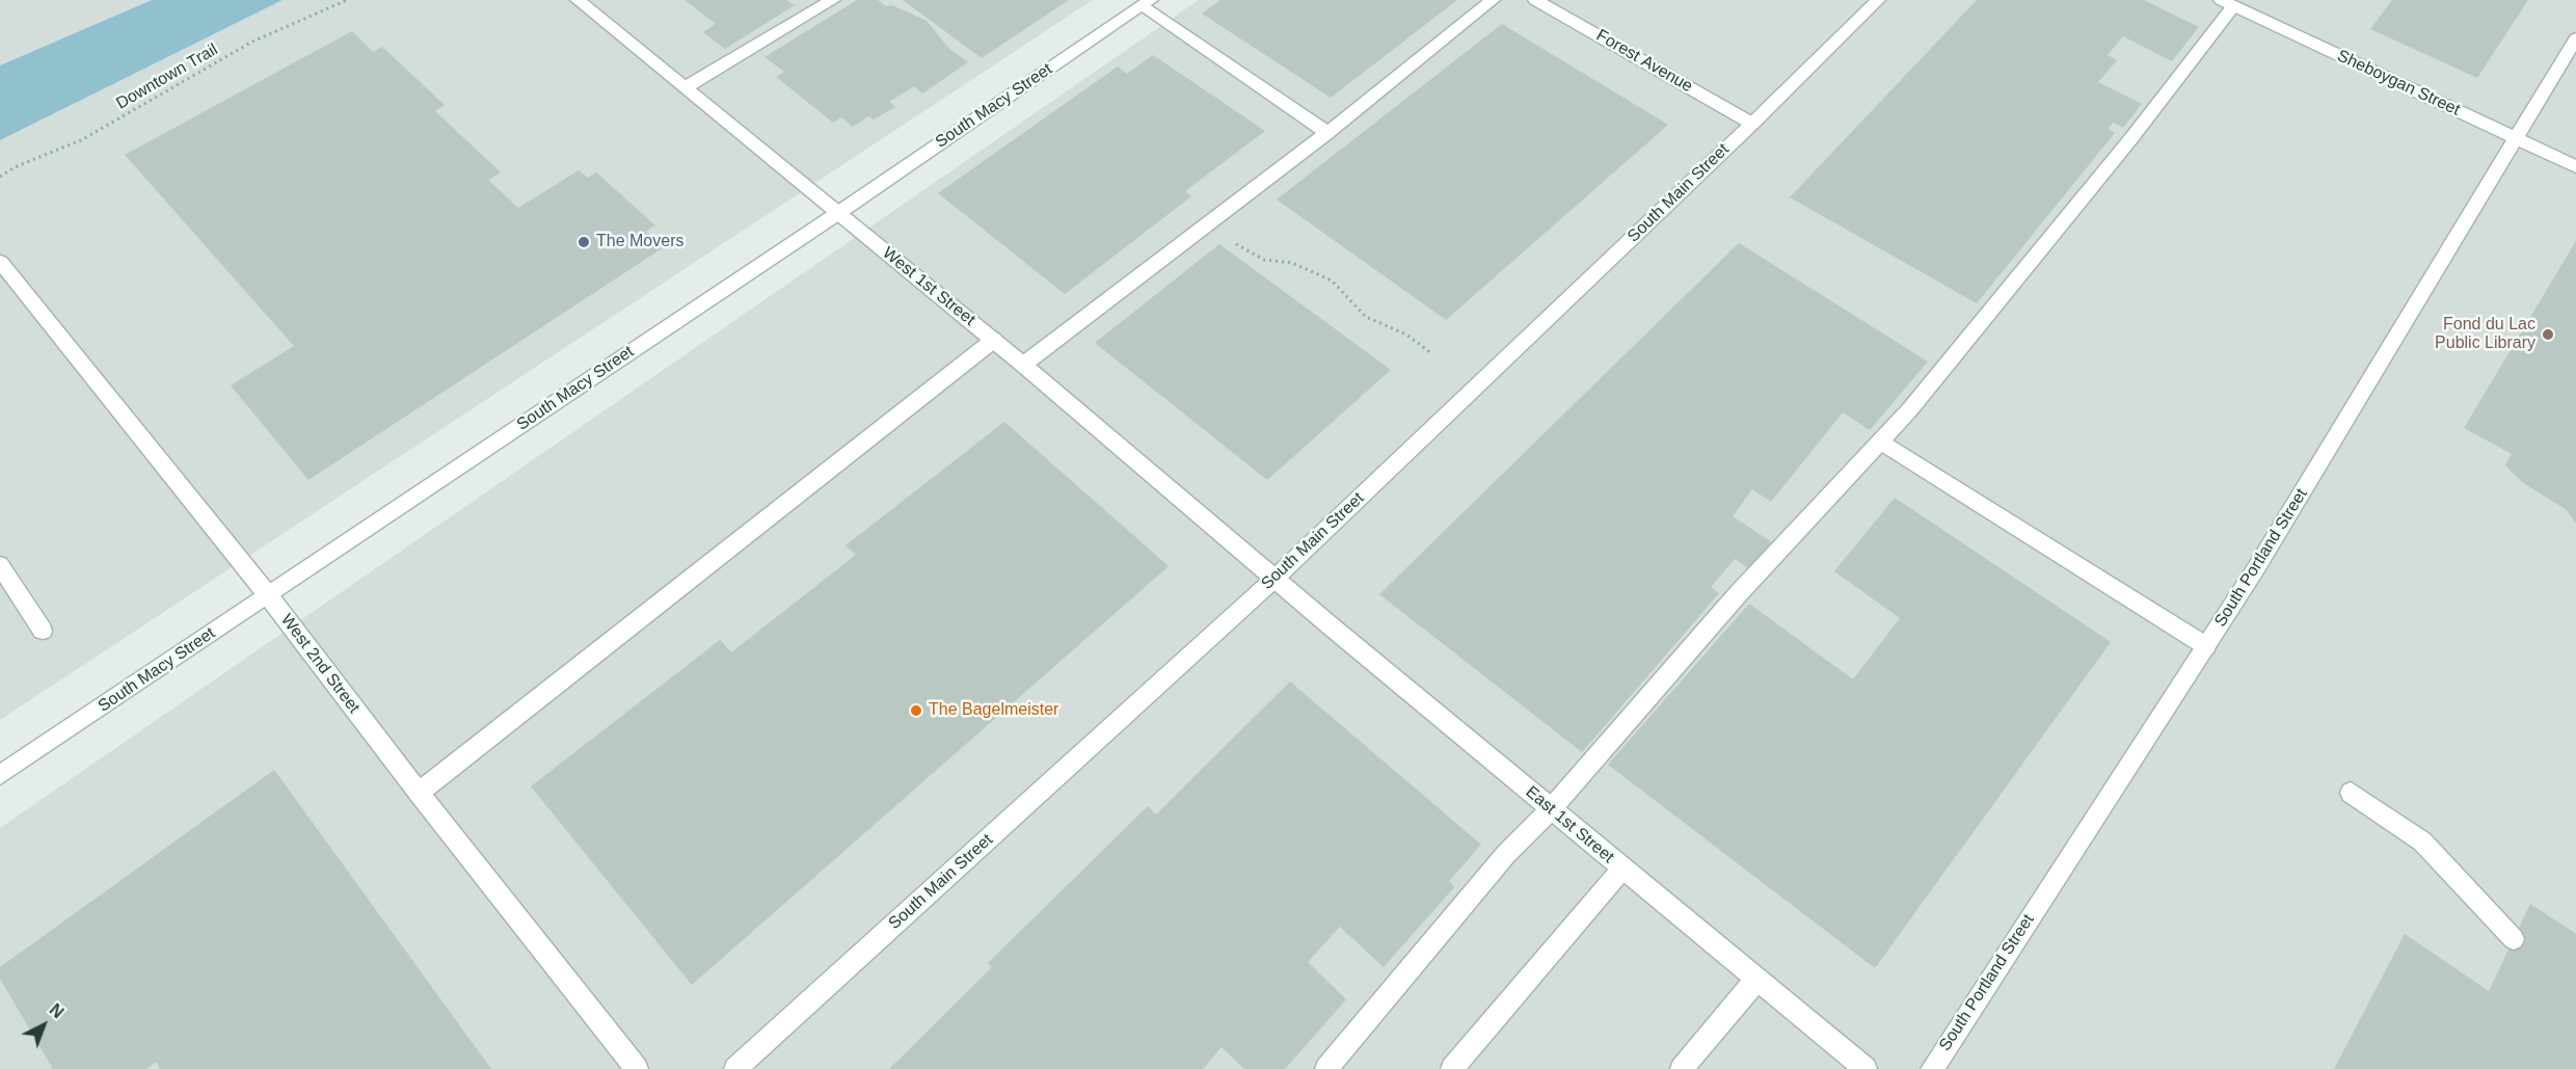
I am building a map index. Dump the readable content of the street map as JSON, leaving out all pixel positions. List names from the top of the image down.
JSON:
{
  "streets": {
    "street": [
      "Forest Avenue",
      "Sheboygan Street",
      "South Macy Street",
      "South Main Street",
      "West 1st Street",
      "South Portland Street",
      "West 2nd Street",
      "East 1st Street"
    ],
    "path": ["Downtown Trail"]
  },
  "crossings": [
    ["Forest Avenue", "South Main Street"],
    ["Sheboygan Street", "South Portland Street"],
    ["South Macy Street", "West 1st Street"],
    ["South Macy Street", "West 2nd Street"],
    ["South Main Street", "West 1st Street"],
    ["South Main Street", "East 1st Street"],
    ["West 1st Street", "East 1st Street"]
  ],
  "places": ["The Movers", "Fond du Lac Public Library", "The Bagelmeister"],
  "north": "top right"
}
